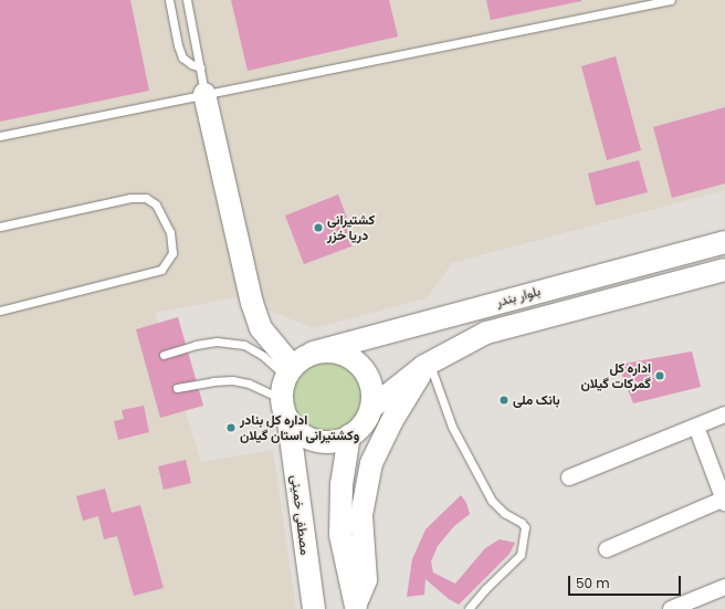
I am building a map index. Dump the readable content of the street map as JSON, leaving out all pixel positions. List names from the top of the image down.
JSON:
{
  "streets": {
    "main road": ["بلوار بندر", "مصطفی خمینی"]
  },
  "crossings": [
    ["بلوار بندر", "مصطفی خمینی"]
  ],
  "places": [
    "کشتیرانی دریا خزر",
    "اداره کل گمرکات گیلان",
    "بانک ملی",
    "اداره کل بنادر وکشتیرانی استان گیلان"
  ],
  "scale_bar": "50 m"
}
